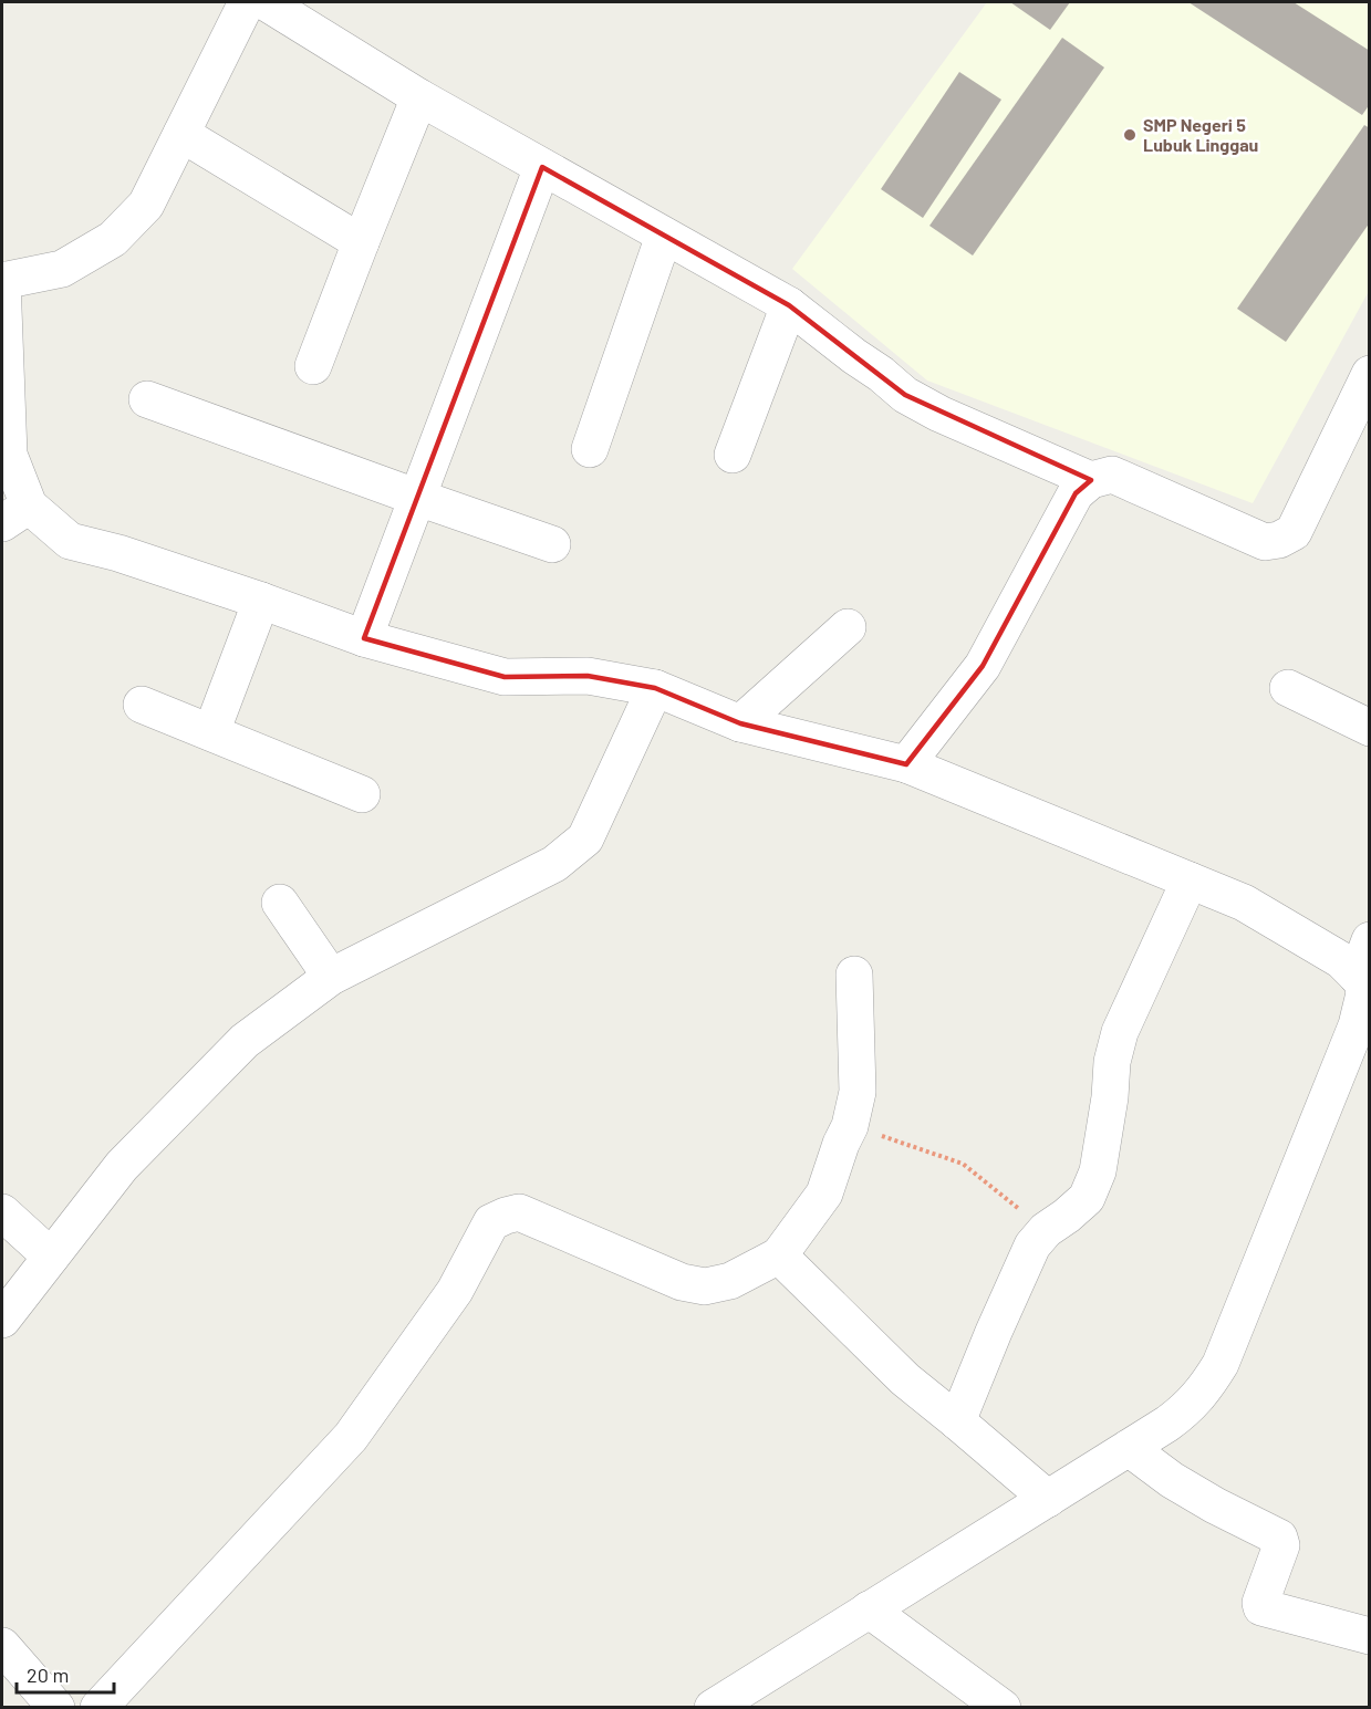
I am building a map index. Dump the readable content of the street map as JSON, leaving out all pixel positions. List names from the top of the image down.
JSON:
{
  "places": ["SMP Negeri 5 Lubuk Linggau"],
  "scale_bar": "20 m"
}
